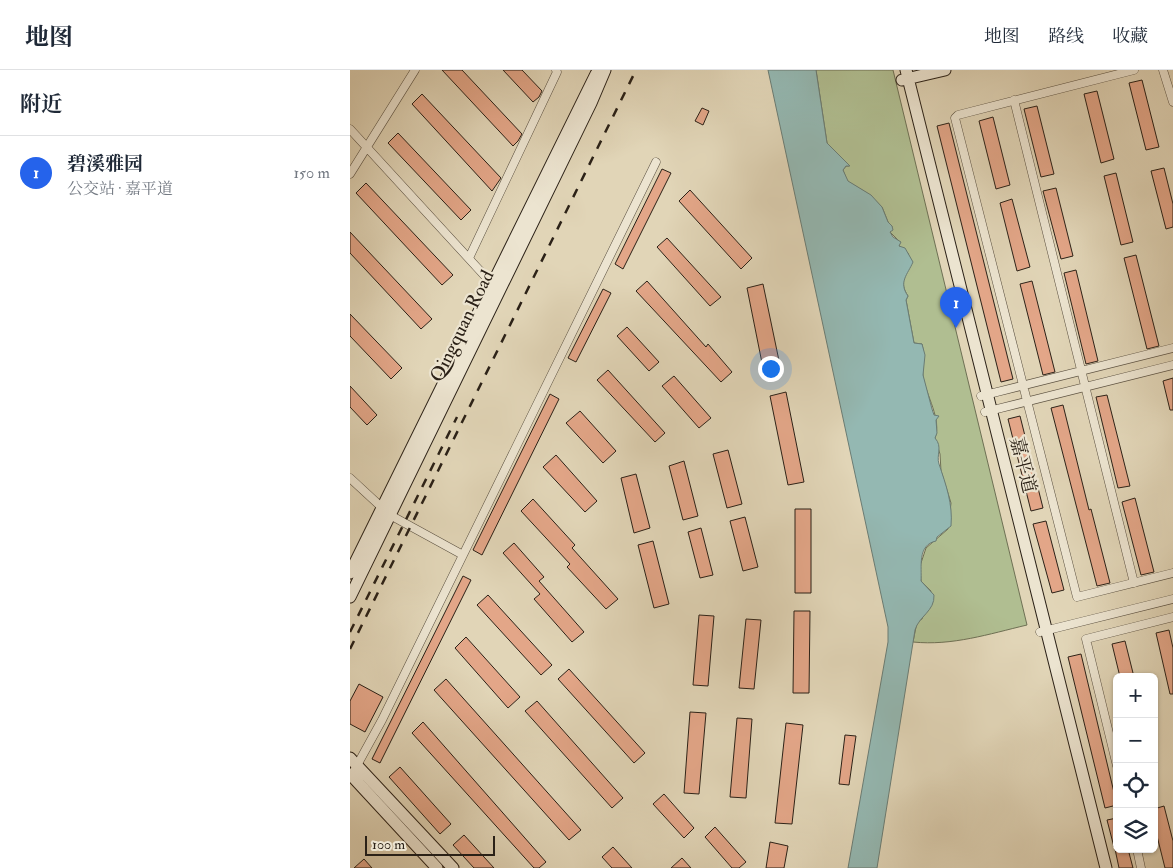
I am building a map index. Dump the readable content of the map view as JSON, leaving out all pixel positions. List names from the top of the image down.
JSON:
{
  "streets": {
    "street": ["Qingquan Road", "嘉平道"]
  },
  "scale_bar": "100 m",
  "page": {
    "header": "地图",
    "nav": ["地图", "路线", "收藏"],
    "heading": "附近",
    "list": [
      {
        "mark": "1",
        "name": "碧溪雅园",
        "note": "公交站 · 嘉平道",
        "value": "150 m"
      }
    ],
    "pins": "1",
    "map_buttons": ["+", "−"],
    "scale": "100 m"
  }
}
